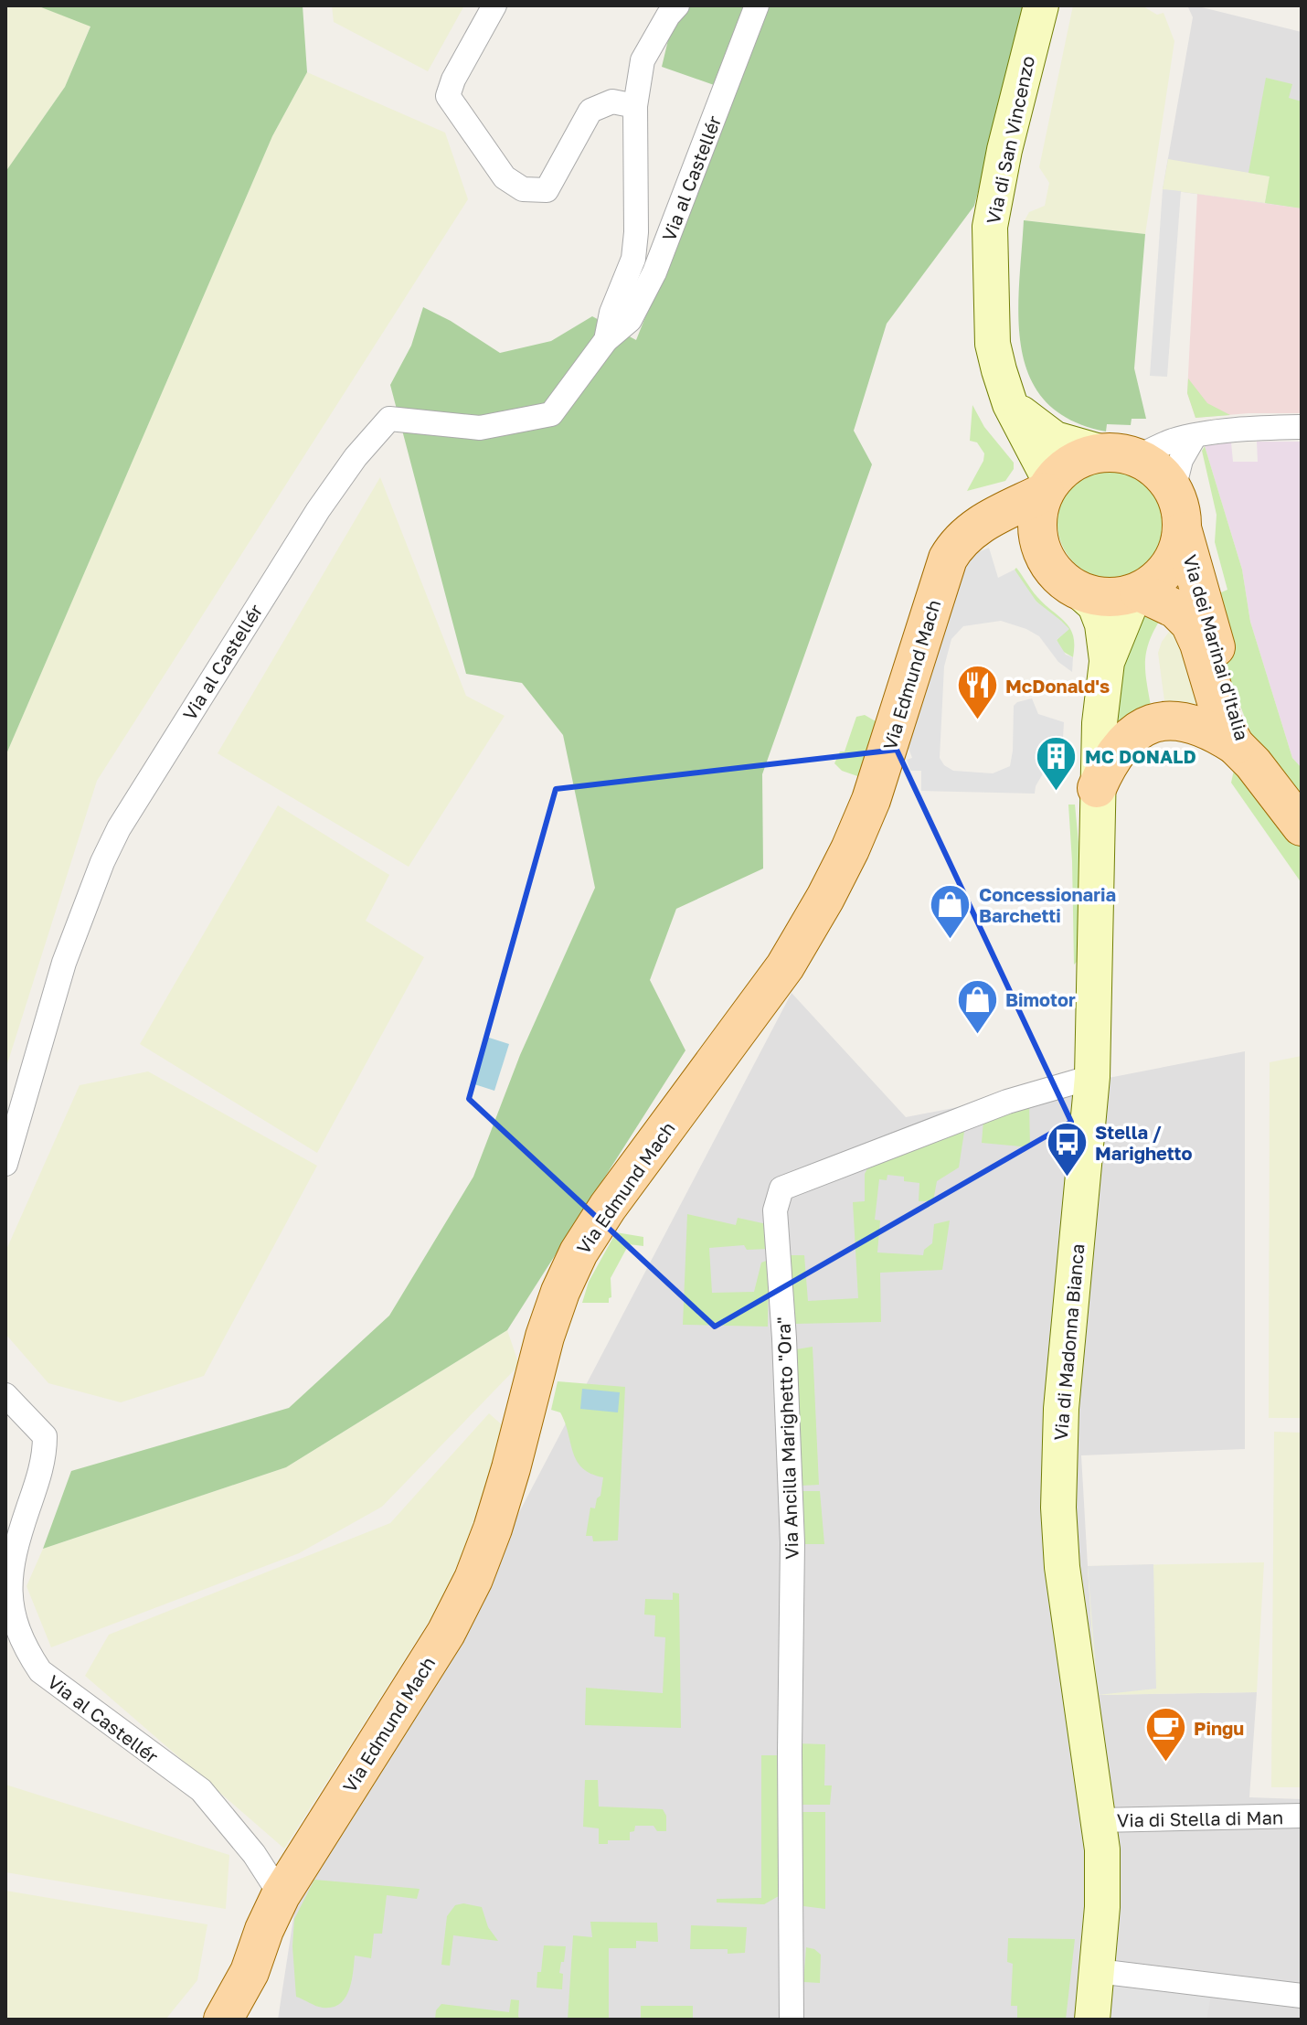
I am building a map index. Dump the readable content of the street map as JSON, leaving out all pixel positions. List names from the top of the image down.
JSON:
{
  "streets": {
    "main road": [
      "Via di San Vincenzo",
      "Via dei Marinai d'Italia",
      "Via Edmund Mach",
      "Via di Madonna Bianca"
    ],
    "street": ["Via al Castellér", "Via Ancilla Marighetto \"Ora\"", "Via di Stella di Man"]
  },
  "crossings": [
    ["Via di San Vincenzo", "Via dei Marinai d'Italia"],
    ["Via di San Vincenzo", "Via Edmund Mach"],
    ["Via di San Vincenzo", "Via di Madonna Bianca"],
    ["Via al Castellér", "Via Edmund Mach"],
    ["Via dei Marinai d'Italia", "Via Edmund Mach"],
    ["Via dei Marinai d'Italia", "Via di Madonna Bianca"],
    ["Via Edmund Mach", "Via di Madonna Bianca"],
    ["Via di Madonna Bianca", "Via Ancilla Marighetto \"Ora\""],
    ["Via di Madonna Bianca", "Via di Stella di Man"]
  ],
  "places": {
    "restaurant": ["McDonald's"],
    "building": ["MC DONALD"],
    "shop": ["Concessionaria Barchetti", "Bimotor"],
    "bus stop": ["Stella / Marighetto"],
    "cafe": ["Pingu"]
  }
}
